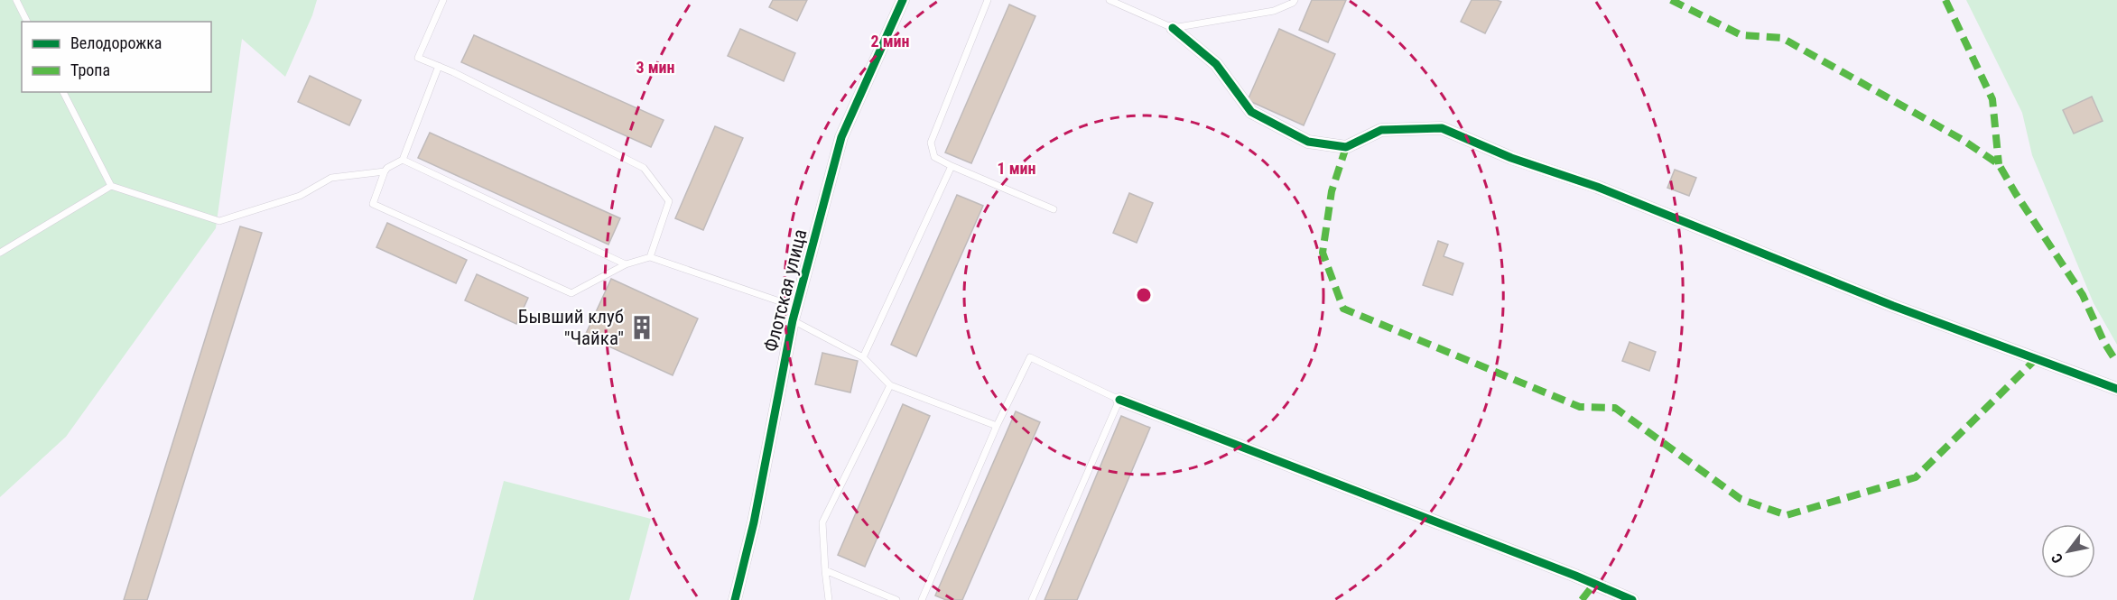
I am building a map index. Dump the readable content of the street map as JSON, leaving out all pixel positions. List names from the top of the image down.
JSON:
{
  "streets": {
    "street": ["Флотская улица"]
  },
  "places": {
    "building": ["Бывший клуб \"Чайка\""]
  },
  "legend": ["Велодорожка", "Тропа"],
  "north": "bottom left",
  "rings": ["2 мин", "3 мин", "1 мин"]
}
